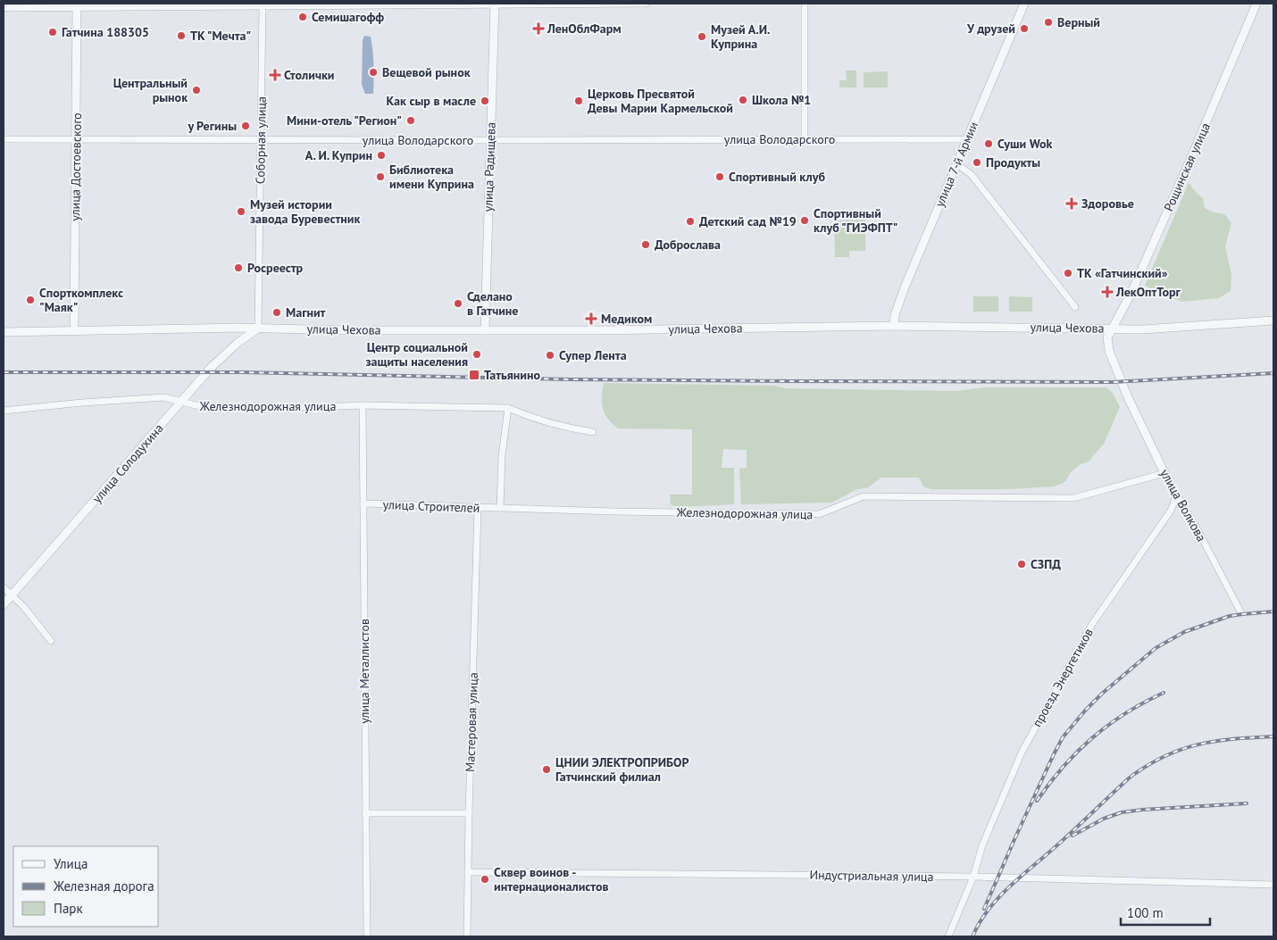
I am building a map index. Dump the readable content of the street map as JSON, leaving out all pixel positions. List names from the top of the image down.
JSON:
{
  "streets": {
    "street": [
      "улица Володарского",
      "Соборная улица",
      "улица 7-й Армии",
      "улица Достоевского",
      "улица Радищева",
      "Рощинская улица",
      "улица Чехова",
      "Железнодорожная улица",
      "улица Солодухина",
      "улица Волкова",
      "улица Строителей",
      "улица Металлистов",
      "проезд Энергетиков",
      "Мастеровая улица",
      "Индустриальная улица"
    ]
  },
  "crossings": [
    ["улица Володарского", "Соборная улица"],
    ["улица Володарского", "улица 7-й Армии"],
    ["улица Володарского", "улица Достоевского"],
    ["улица Володарского", "улица Радищева"],
    ["Соборная улица", "улица Чехова"],
    ["Соборная улица", "улица Солодухина"],
    ["улица 7-й Армии", "улица Чехова"],
    ["улица Достоевского", "улица Чехова"],
    ["улица Радищева", "улица Чехова"],
    ["Рощинская улица", "улица Чехова"],
    ["Рощинская улица", "улица Волкова"],
    ["улица Чехова", "улица Солодухина"],
    ["улица Чехова", "улица Волкова"],
    ["Железнодорожная улица", "улица Солодухина"],
    ["Железнодорожная улица", "улица Волкова"],
    ["Железнодорожная улица", "улица Строителей"],
    ["Железнодорожная улица", "улица Металлистов"],
    ["улица Волкова", "проезд Энергетиков"],
    ["улица Строителей", "улица Металлистов"],
    ["улица Строителей", "Мастеровая улица"],
    ["проезд Энергетиков", "Индустриальная улица"],
    ["Мастеровая улица", "Индустриальная улица"]
  ],
  "places": {
    "other": [
      "Семишагофф",
      "Верный",
      "У друзей",
      "Гатчина 188305",
      "ТК \"Мечта\"",
      "Музей А.И. Куприна",
      "Вещевой рынок",
      "Центральный рынок",
      "Школа №1",
      "Как сыр в масле",
      "Церковь Пресвятой Девы Марии Кармельской",
      "Мини-отель \"Регион\"",
      "у Регины",
      "Суши Wok",
      "А. И. Куприн",
      "Продукты",
      "Библиотека имени Куприна",
      "Спортивный клуб",
      "Музей истории завода Буревестник",
      "Спортивный клуб \"ГИЭФПТ\"",
      "Детский сад №19",
      "Доброслава",
      "Росреестр",
      "ТК «Гатчинский»",
      "Спорткомплекс \"Маяк\"",
      "Сделано в Гатчине",
      "Магнит",
      "Центр социальной защиты населения",
      "Супер Лента",
      "СЗПД",
      "ЦНИИ ЭЛЕКТРОПРИБОР Гатчинский филиал",
      "Сквер воинов - интернационалистов"
    ],
    "health": [
      "ЛенОблФарм",
      "Столички",
      "Здоровье",
      "ЛекОптТорг",
      "Медиком"
    ],
    "transit": ["Татьянино"]
  },
  "legend": ["Улица", "Железная дорога", "Парк"],
  "scale_bar": "100 m"
}
